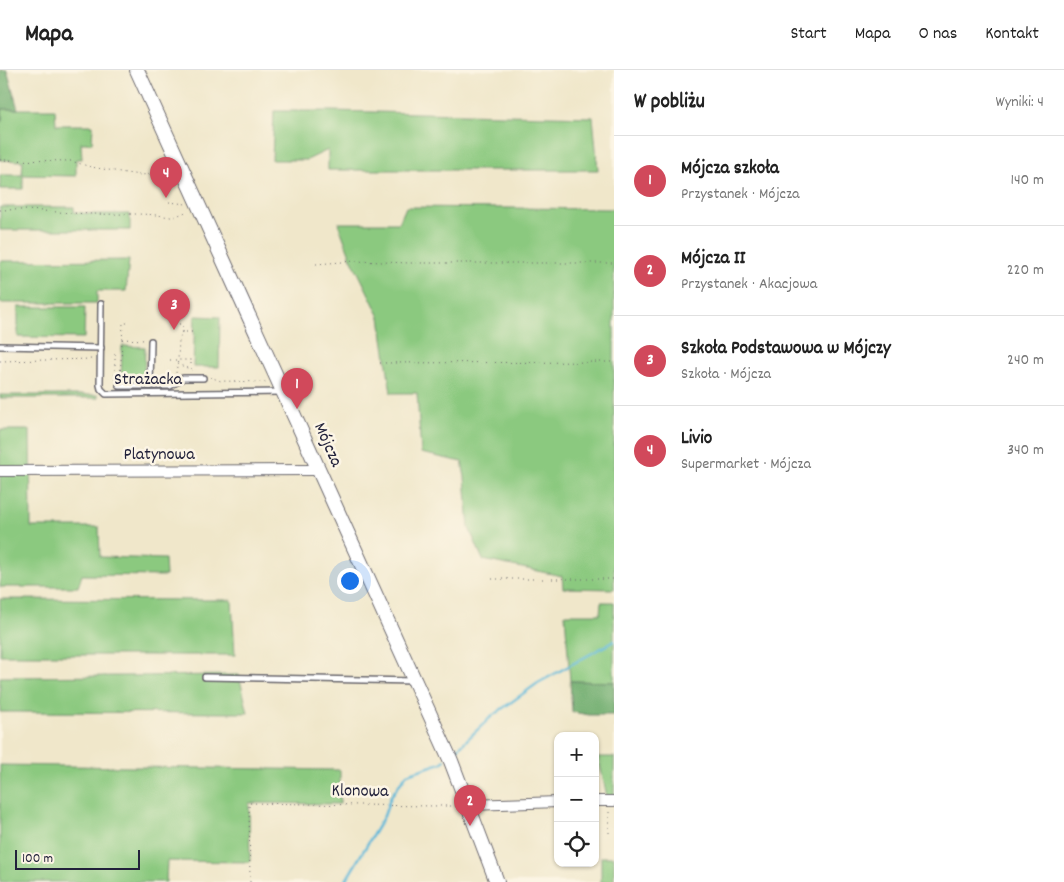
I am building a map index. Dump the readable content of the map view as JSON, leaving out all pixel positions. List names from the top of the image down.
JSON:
{
  "streets": {
    "street": ["Mójcza", "Platynowa"],
    "lane": ["Strażacka"],
    "path": ["Klonowa"]
  },
  "crossings": [
    ["Strażacka", "Mójcza"],
    ["Mójcza", "Platynowa"],
    ["Mójcza", "Klonowa"]
  ],
  "scale_bar": "100 m",
  "page": {
    "header": "Mapa",
    "nav": [
      "Start",
      "Mapa",
      "O nas",
      "Kontakt"
    ],
    "heading": ["W pobliżu", "Wyniki: 4"],
    "list": [
      {
        "mark": "1",
        "name": "Mójcza szkoła",
        "note": "Przystanek · Mójcza",
        "value": "140 m"
      },
      {
        "mark": "2",
        "name": "Mójcza II",
        "note": "Przystanek · Akacjowa",
        "value": "220 m"
      },
      {
        "mark": "3",
        "name": "Szkoła Podstawowa w Mójczy",
        "note": "Szkoła · Mójcza",
        "value": "240 m"
      },
      {
        "mark": "4",
        "name": "Livio",
        "note": "Supermarket · Mójcza",
        "value": "340 m"
      }
    ],
    "pins": [
      "4",
      "3",
      "1",
      "2"
    ],
    "map_buttons": ["+", "−"],
    "scale": "100 m"
  }
}
